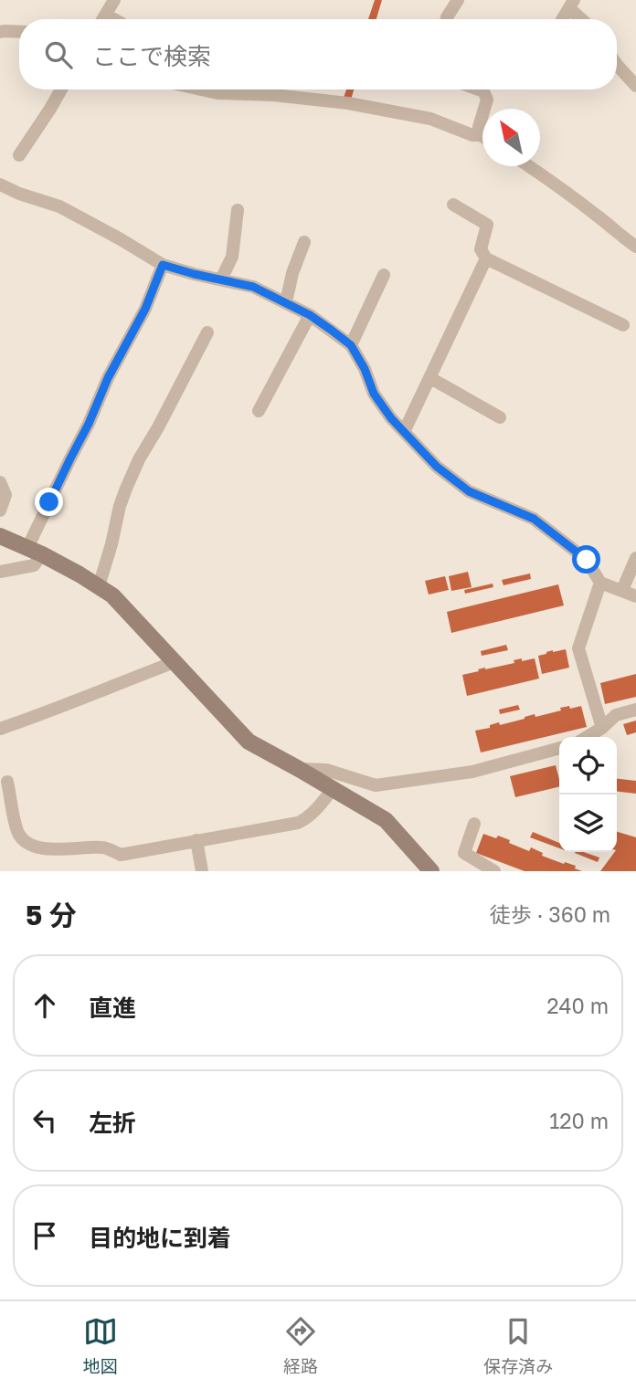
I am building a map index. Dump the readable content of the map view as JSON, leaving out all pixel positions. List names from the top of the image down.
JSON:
{
  "north": "top left",
  "page": {
    "search": "ここで検索",
    "heading": ["5 分", "徒歩 · 360 m"],
    "list": [
      ["直進", "240 m"],
      ["左折", "120 m"],
      "目的地に到着"
    ],
    "nav": ["地図", "経路", "保存済み"]
  }
}
